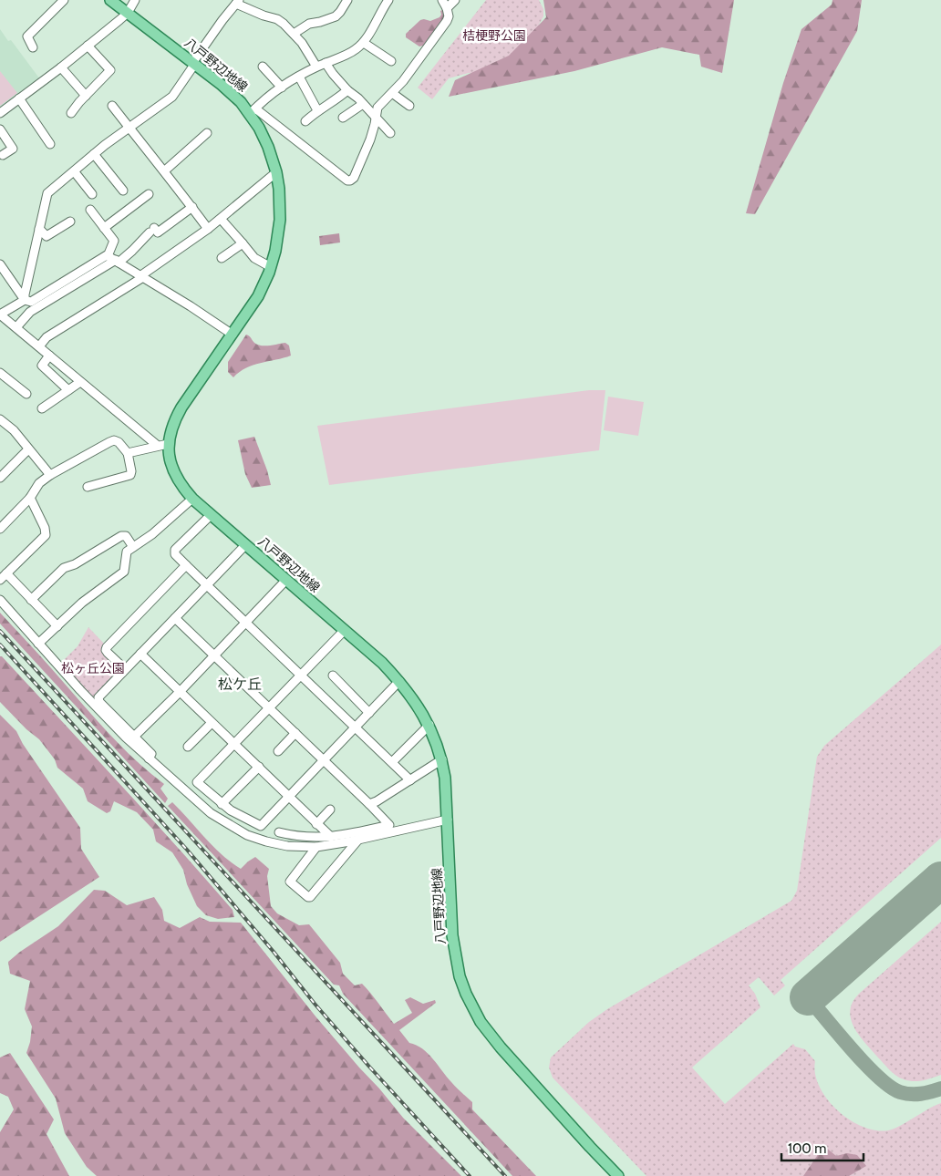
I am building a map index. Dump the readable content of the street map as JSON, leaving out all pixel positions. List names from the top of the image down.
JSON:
{
  "streets": {
    "main road": ["八戸野辺地線"]
  },
  "districts": ["松ケ丘"],
  "parks": ["桔梗野公園", "松ヶ丘公園"],
  "scale_bar": "100 m"
}
